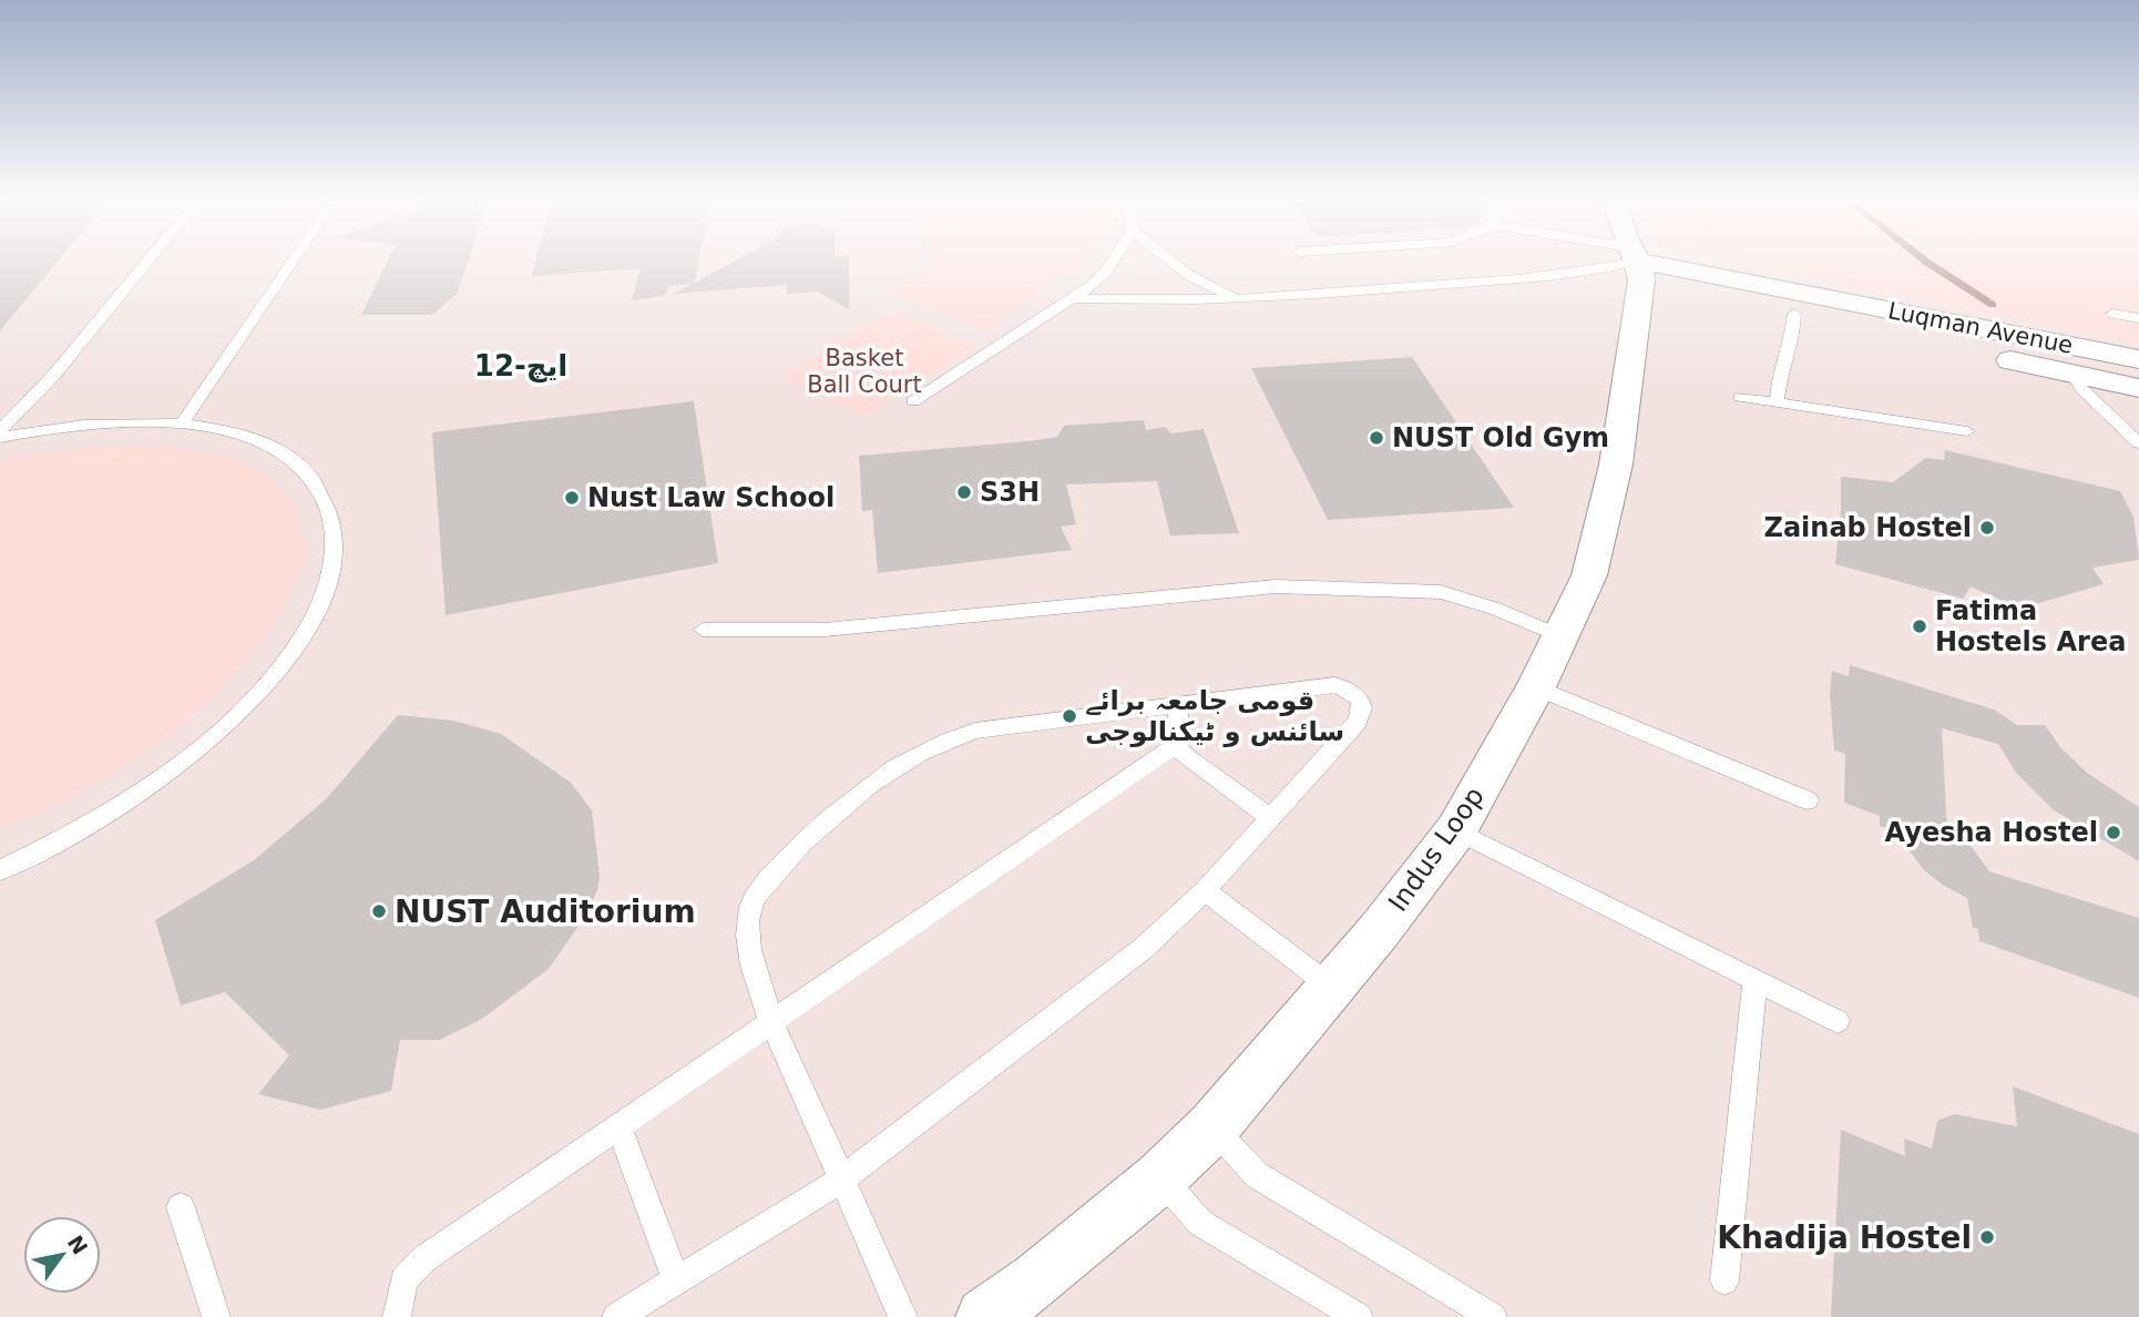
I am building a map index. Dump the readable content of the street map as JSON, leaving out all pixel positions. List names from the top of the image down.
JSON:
{
  "streets": {
    "street": ["Luqman Avenue", "Indus Loop"]
  },
  "crossings": [
    ["Luqman Avenue", "Indus Loop"]
  ],
  "districts": ["ایچ-12"],
  "parks": ["Basket Ball Court"],
  "places": [
    "NUST Old Gym",
    "S3H",
    "Nust Law School",
    "Zainab Hostel",
    "Fatima Hostels Area",
    "قومی جامعہ برائے سائنس و ٹیکنالوجی",
    "Ayesha Hostel",
    "NUST Auditorium",
    "Khadija Hostel"
  ],
  "north": "top right"
}
